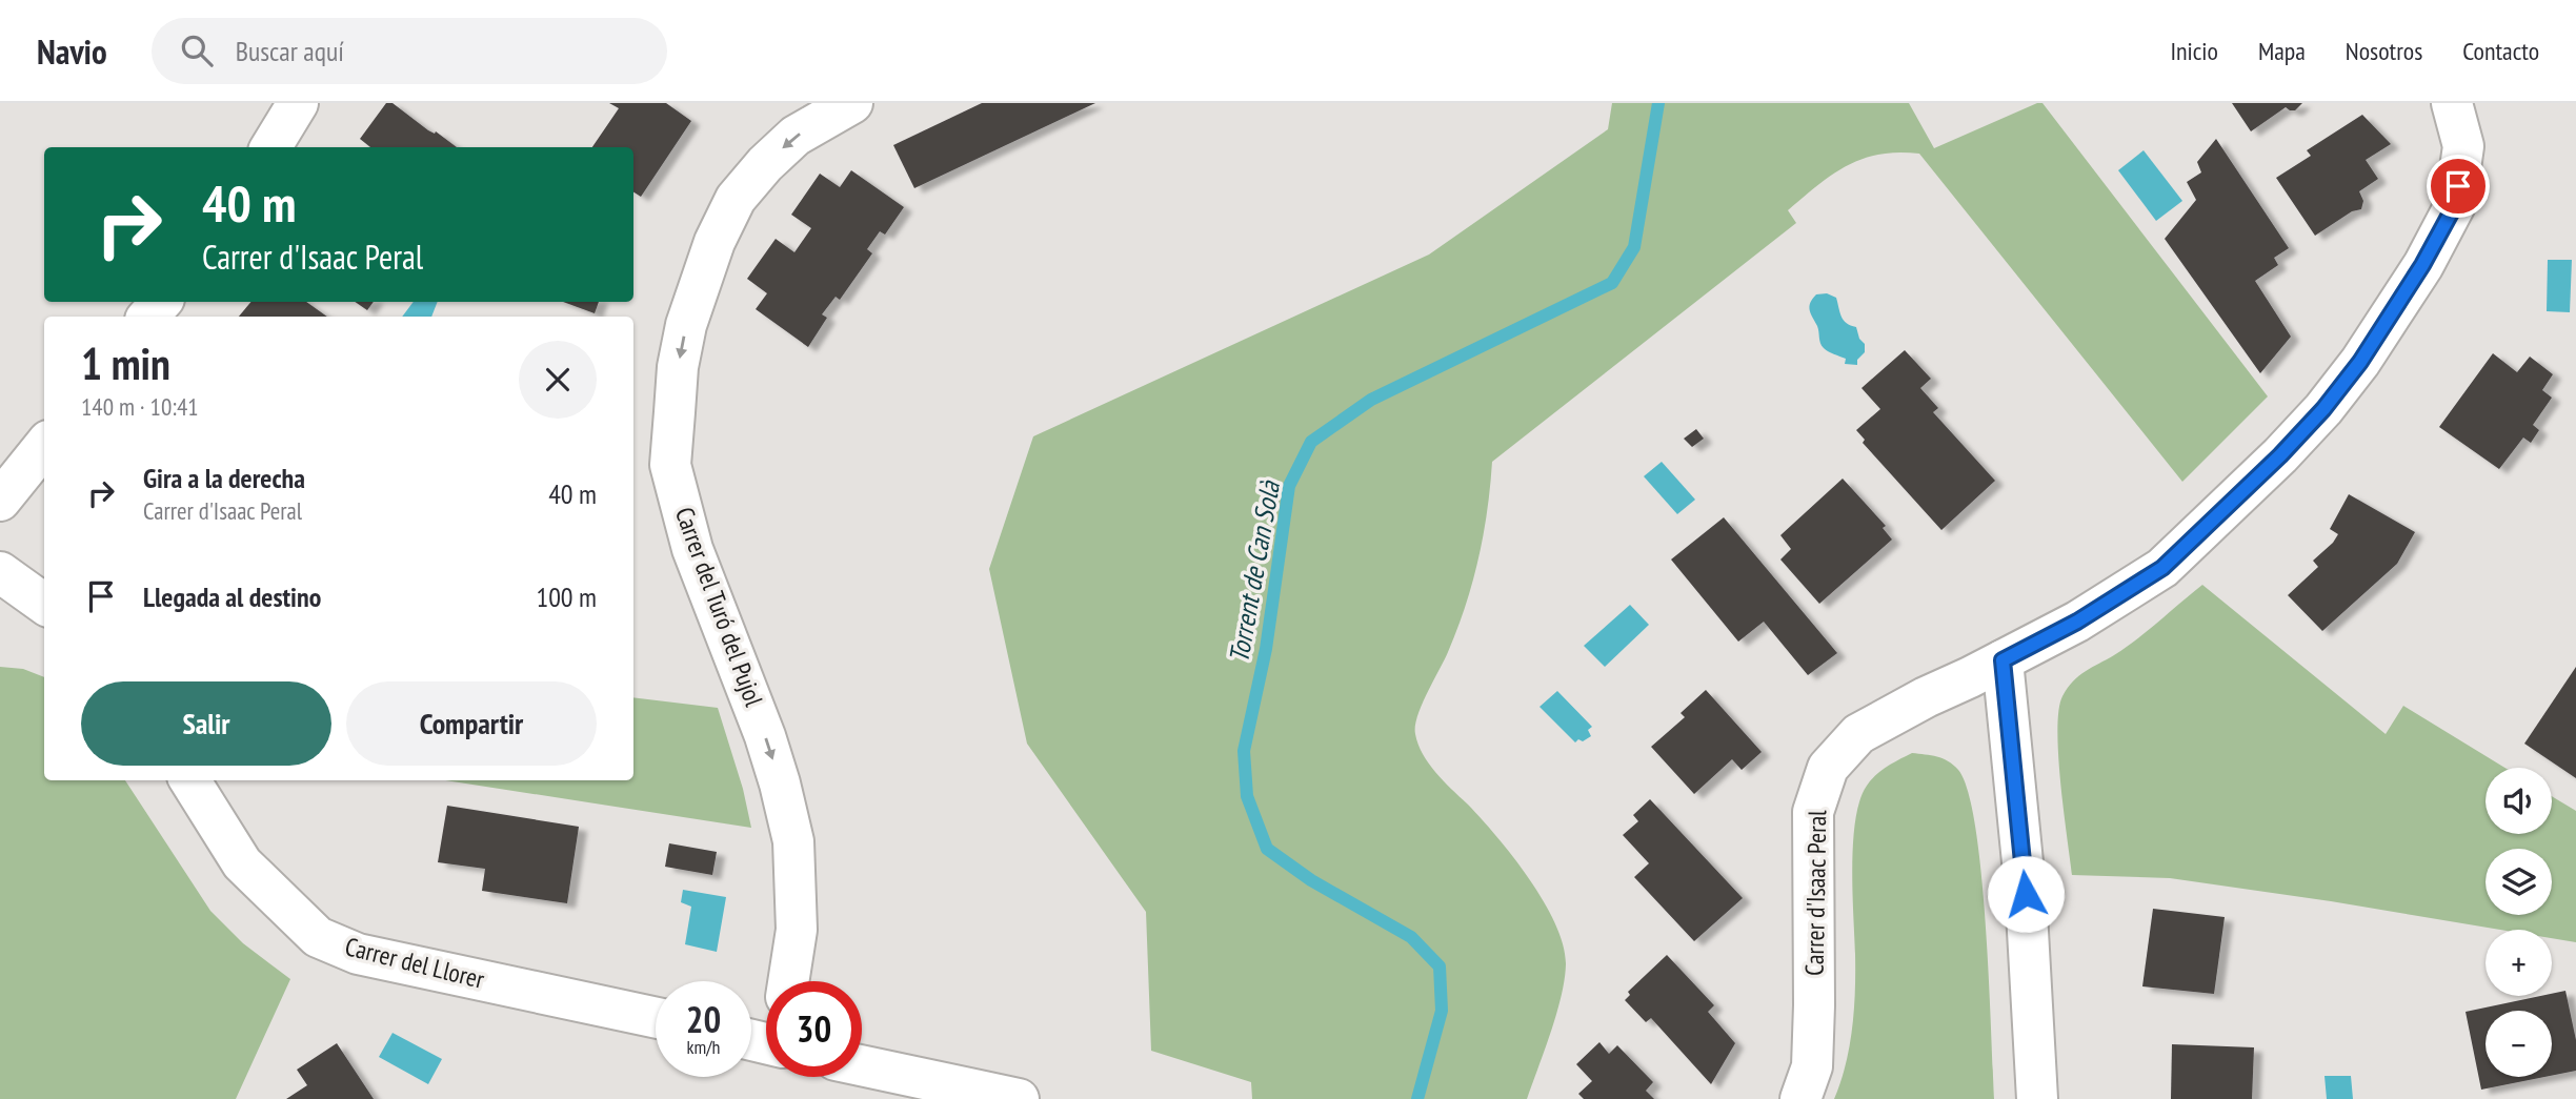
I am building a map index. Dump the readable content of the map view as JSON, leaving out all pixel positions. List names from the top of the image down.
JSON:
{
  "streets": {
    "street": ["Carrer del Turó del Pujol", "Carrer d'Isaac Peral", "Carrer del Llorer"]
  },
  "one_way": ["Carrer del Turó del Pujol"],
  "water": ["Torrent de Can Solà"],
  "page": {
    "header": "Navio",
    "search": "Buscar aquí",
    "nav": [
      "Inicio",
      "Mapa",
      "Nosotros",
      "Contacto"
    ],
    "turn": ["40 m", "Carrer d'Isaac Peral"],
    "heading": ["1 min", "140 m · 10:41"],
    "list": [
      {
        "name": "Gira a la derecha",
        "note": "Carrer d'Isaac Peral",
        "value": "40 m"
      },
      {
        "name": "Llegada al destino",
        "value": "100 m"
      }
    ],
    "buttons": ["Salir", "Compartir"],
    "map_buttons": ["+", "−"],
    "speed": "20 km/h",
    "limit": "30"
  }
}
